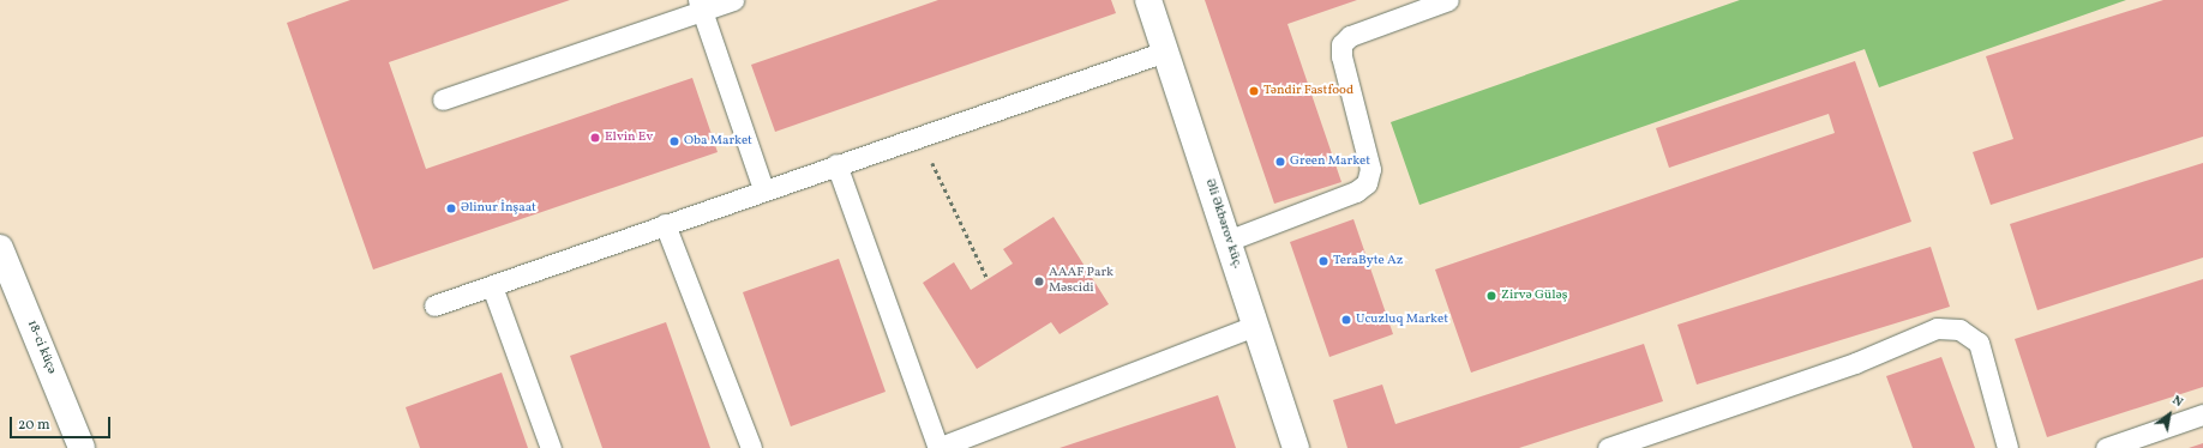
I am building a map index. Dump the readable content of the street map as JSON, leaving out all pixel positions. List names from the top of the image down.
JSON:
{
  "streets": {
    "street": ["Əli Əkbərov küç.", "18-ci küçə"]
  },
  "places": [
    "Təndir Fastfood",
    "Elvin Ev",
    "Oba Market",
    "Green Market",
    "Əlinur İnşaat",
    "TeraByte Az",
    "AAAF Park Məscidi",
    "Zirvə Güləş",
    "Ucuzluq Market"
  ],
  "scale_bar": "20 m",
  "north": "top right"
}
